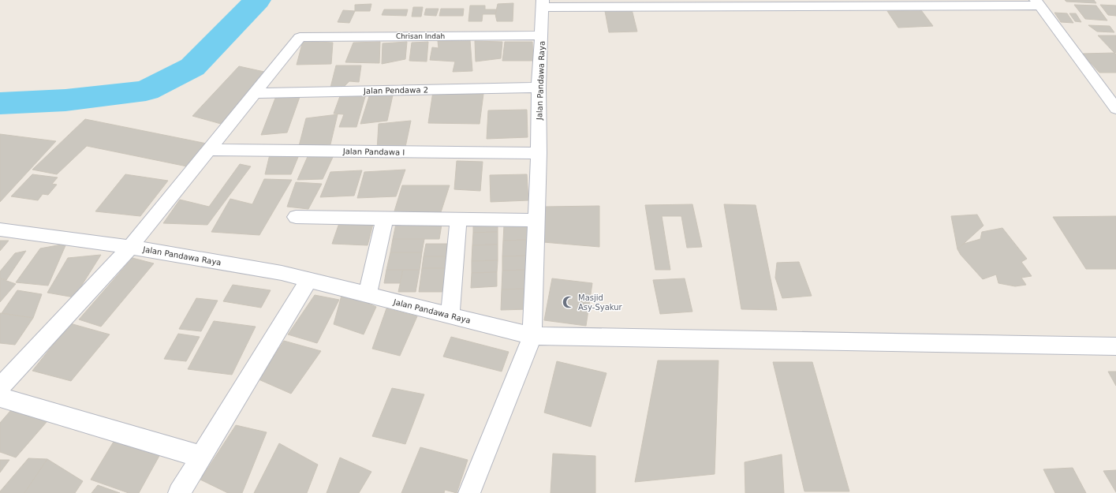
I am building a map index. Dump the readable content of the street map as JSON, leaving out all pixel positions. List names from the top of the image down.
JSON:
{
  "streets": {
    "street": [
      "Chrisan Indah",
      "Jalan Pandawa Raya",
      "Jalan Pendawa 2",
      "Jalan Pandawa I"
    ]
  },
  "crossings": [
    ["Chrisan Indah", "Jalan Pandawa Raya"],
    ["Chrisan Indah", "Jalan Pendawa 2"],
    ["Jalan Pandawa Raya", "Jalan Pendawa 2"],
    ["Jalan Pandawa Raya", "Jalan Pandawa I"]
  ],
  "places": {
    "mosque": ["Masjid Asy-Syakur"]
  }
}
